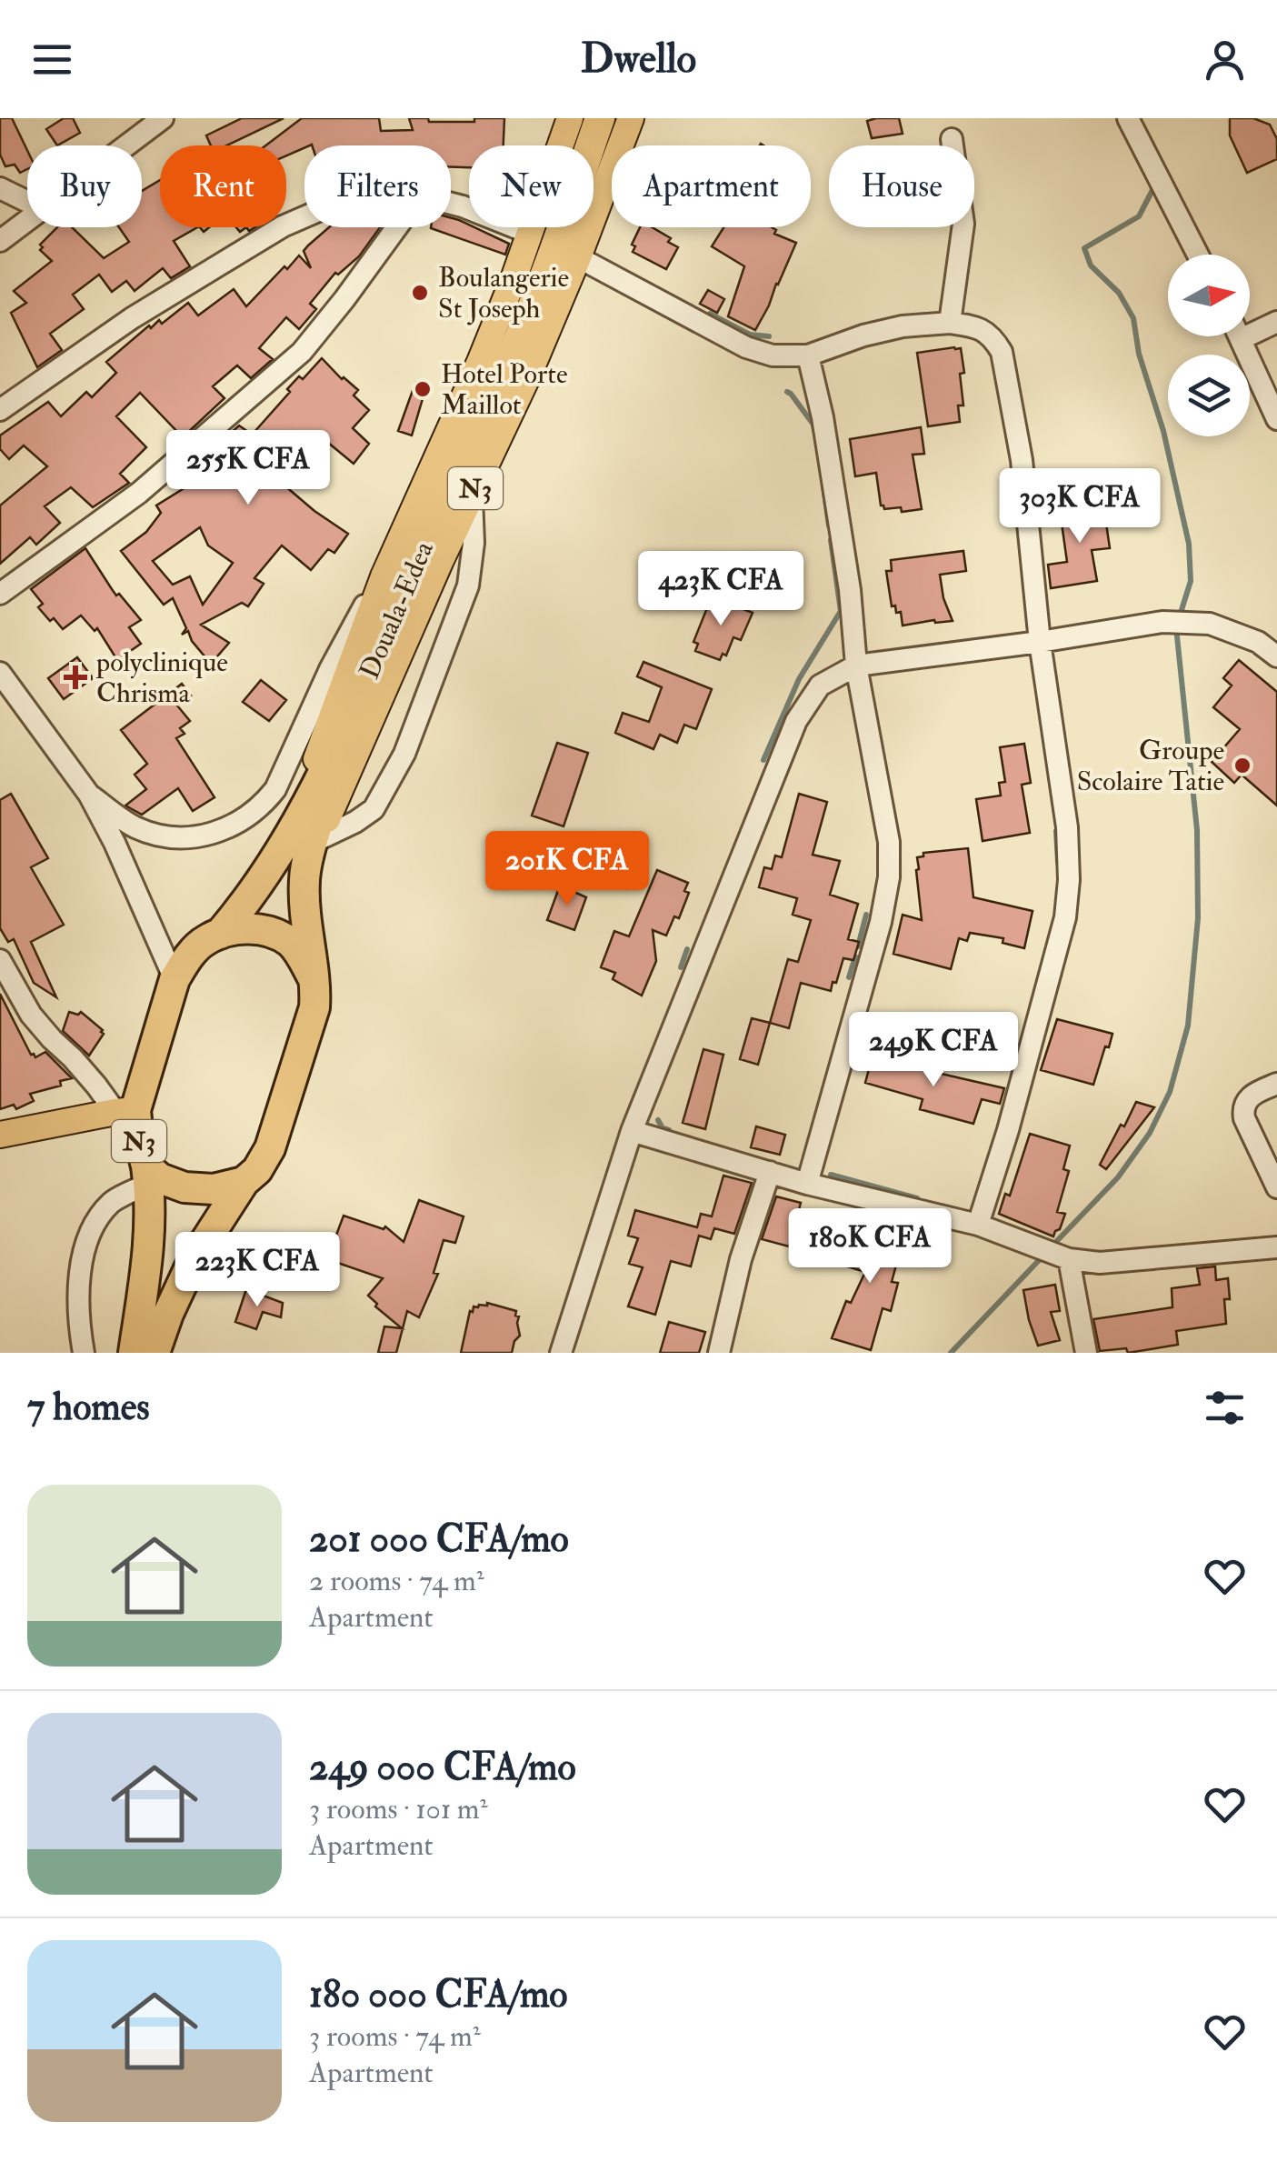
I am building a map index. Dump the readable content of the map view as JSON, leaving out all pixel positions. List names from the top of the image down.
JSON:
{
  "streets": {
    "highway": ["N3", "Douala-Edea"]
  },
  "crossings": [
    ["N3", "Douala-Edea"]
  ],
  "places": {
    "other": ["Boulangerie St Joseph", "Hotel Porte Maillot", "Groupe Scolaire Tatie"],
    "health": ["polyclinique Chrisma"]
  },
  "north": "right",
  "page": {
    "header": "Dwello",
    "chip": [
      "Buy",
      "Rent",
      "Filters",
      "New",
      "Apartment",
      "House"
    ],
    "price": [
      "255K CFA",
      "303K CFA",
      "423K CFA",
      "201K CFA",
      "249K CFA",
      "180K CFA",
      "223K CFA"
    ],
    "heading": "7 homes",
    "list": [
      {
        "name": "201 000 CFA/mo",
        "note": "2 rooms · 74 m² · Apartment"
      },
      {
        "name": "249 000 CFA/mo",
        "note": "3 rooms · 101 m² · Apartment"
      },
      {
        "name": "180 000 CFA/mo",
        "note": "3 rooms · 74 m² · Apartment"
      }
    ]
  }
}
